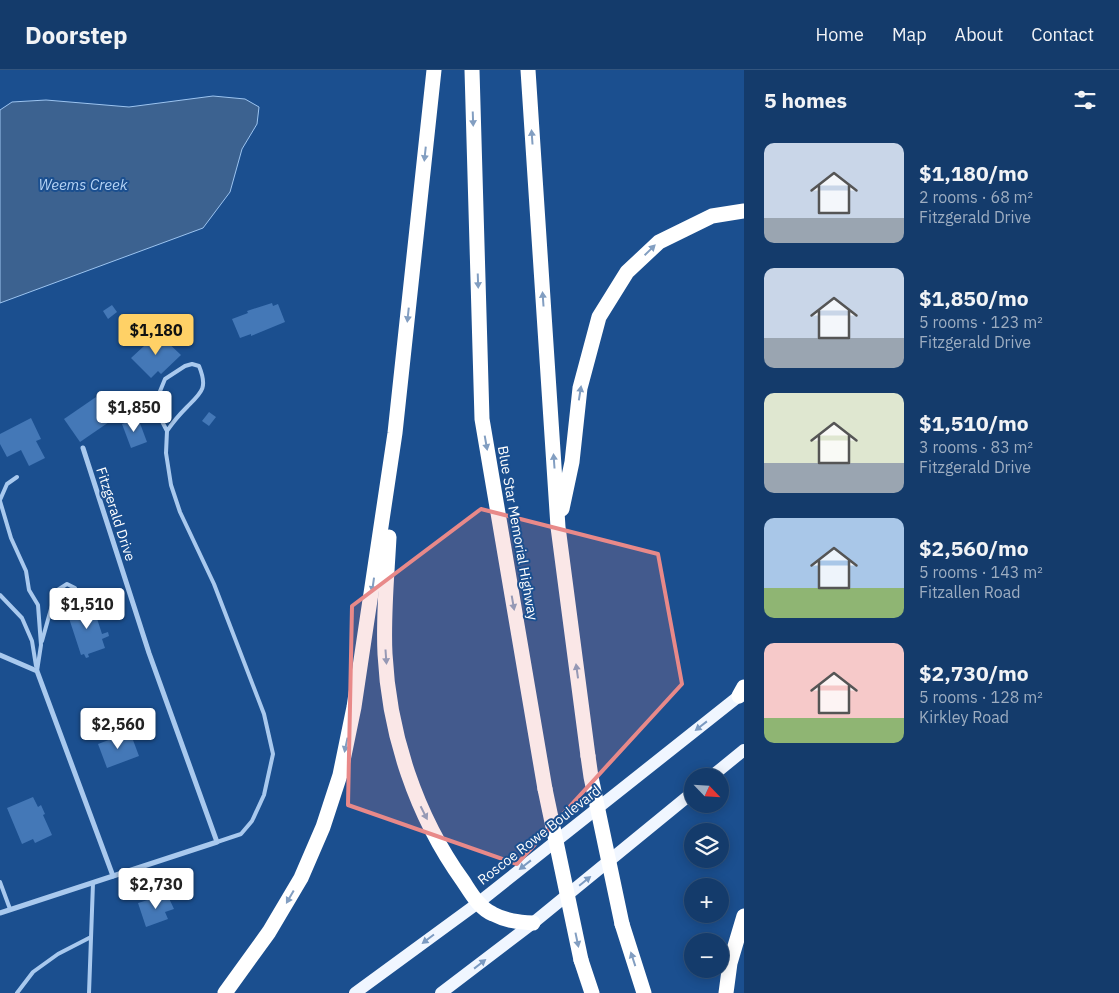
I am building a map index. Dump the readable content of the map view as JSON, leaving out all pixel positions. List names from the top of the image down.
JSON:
{
  "streets": {
    "highway": ["Blue Star Memorial Highway"],
    "main road": ["Roscoe Rowe Boulevard"],
    "street": ["Fitzgerald Drive"]
  },
  "water": ["Weems Creek"],
  "north": "bottom right",
  "page": {
    "header": "Doorstep",
    "nav": [
      "Home",
      "Map",
      "About",
      "Contact"
    ],
    "heading": "5 homes",
    "list": [
      {
        "name": "$1,180/mo",
        "note": "2 rooms · 68 m² · Fitzgerald Drive"
      },
      {
        "name": "$1,850/mo",
        "note": "5 rooms · 123 m² · Fitzgerald Drive"
      },
      {
        "name": "$1,510/mo",
        "note": "3 rooms · 83 m² · Fitzgerald Drive"
      },
      {
        "name": "$2,560/mo",
        "note": "5 rooms · 143 m² · Fitzallen Road"
      },
      {
        "name": "$2,730/mo",
        "note": "5 rooms · 128 m² · Kirkley Road"
      }
    ],
    "price": [
      "$1,180",
      "$1,850",
      "$1,510",
      "$2,560",
      "$2,730"
    ],
    "map_buttons": ["+", "−"]
  }
}
